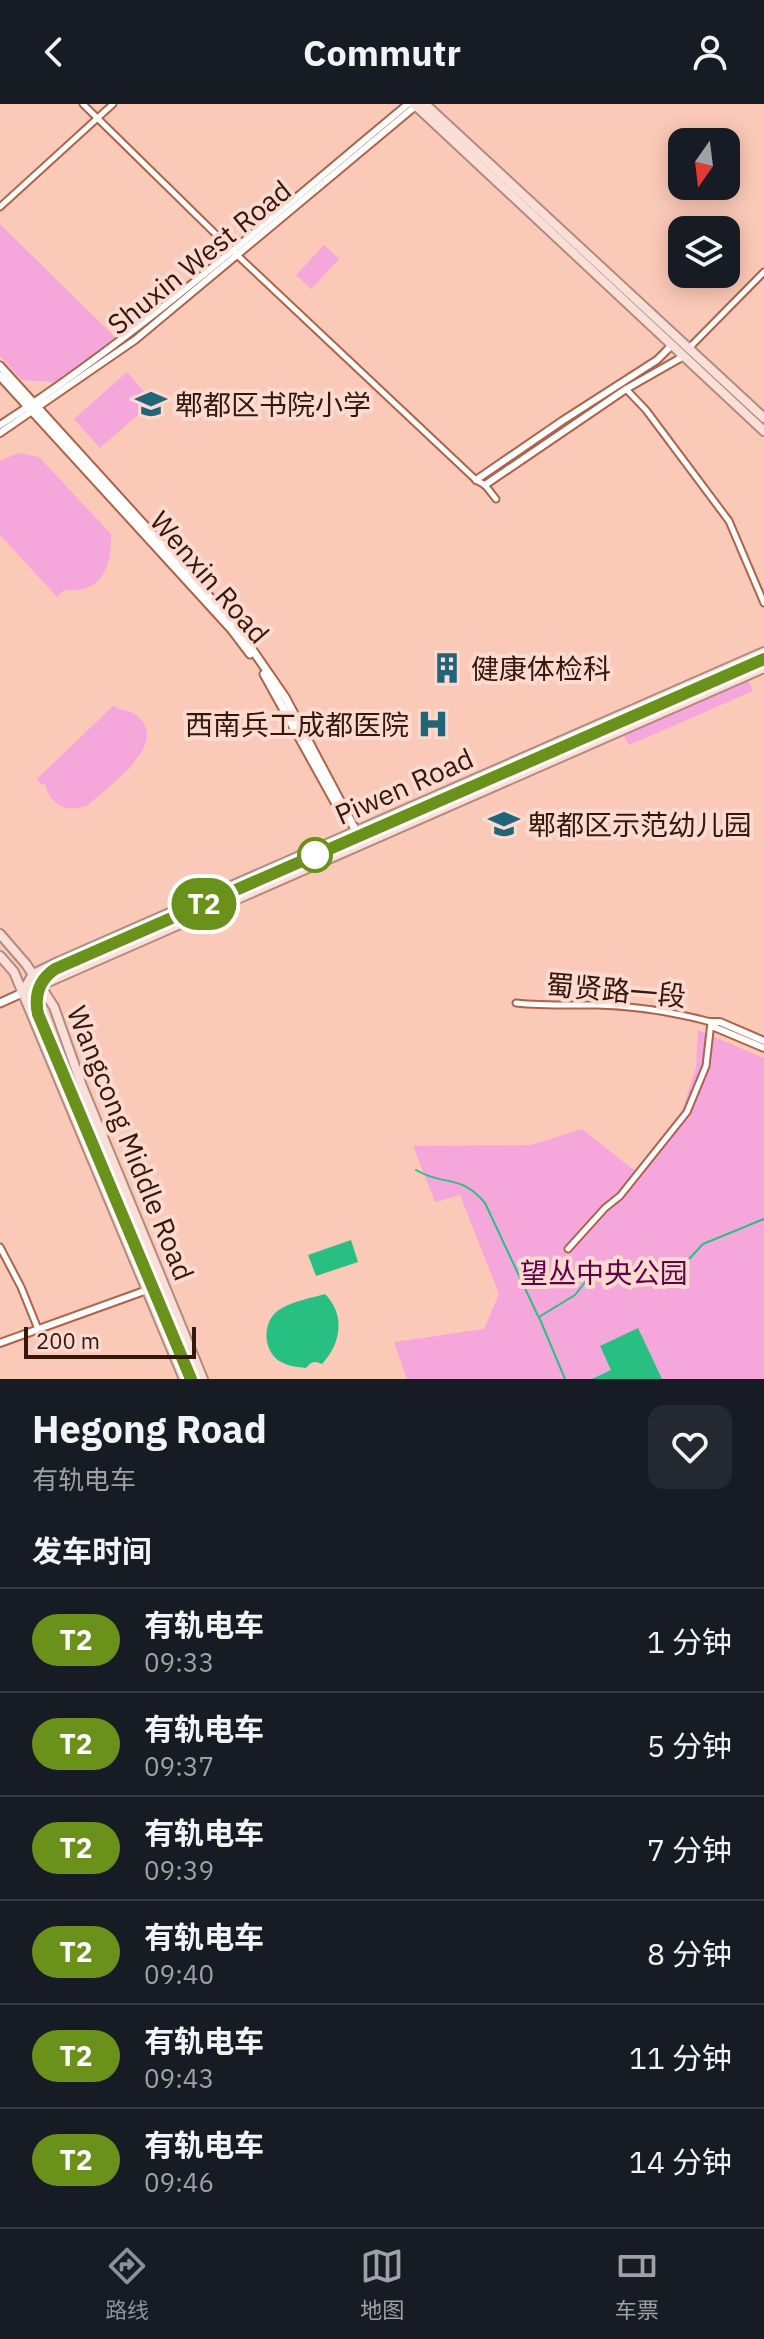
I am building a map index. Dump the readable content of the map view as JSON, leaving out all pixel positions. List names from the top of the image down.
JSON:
{
  "streets": {
    "main road": ["Piwen Road", "Wangcong Middle Road"],
    "street": ["Shuxin West Road", "蜀贤路一段"]
  },
  "crossings": [
    ["Piwen Road", "Wangcong Middle Road"]
  ],
  "parks": ["望丛中央公园"],
  "places": {
    "school or university": ["郫都区书院小学", "郫都区示范幼儿园"],
    "building": ["健康体检科"],
    "hospital": ["西南兵工成都医院"]
  },
  "lines": ["tram line T2"],
  "scale_bar": "200 m",
  "north": "bottom",
  "page": {
    "header": "Commutr",
    "on_map": "T2",
    "scale": "200 m",
    "heading": [
      ["Hegong Road", "有轨电车"],
      "发车时间"
    ],
    "list": [
      {
        "mark": "T2",
        "name": "有轨电车",
        "note": "09:33",
        "value": "1 分钟"
      },
      {
        "mark": "T2",
        "name": "有轨电车",
        "note": "09:37",
        "value": "5 分钟"
      },
      {
        "mark": "T2",
        "name": "有轨电车",
        "note": "09:39",
        "value": "7 分钟"
      },
      {
        "mark": "T2",
        "name": "有轨电车",
        "note": "09:40",
        "value": "8 分钟"
      },
      {
        "mark": "T2",
        "name": "有轨电车",
        "note": "09:43",
        "value": "11 分钟"
      },
      {
        "mark": "T2",
        "name": "有轨电车",
        "note": "09:46",
        "value": "14 分钟"
      }
    ],
    "tabs": ["路线", "地图", "车票"]
  }
}
